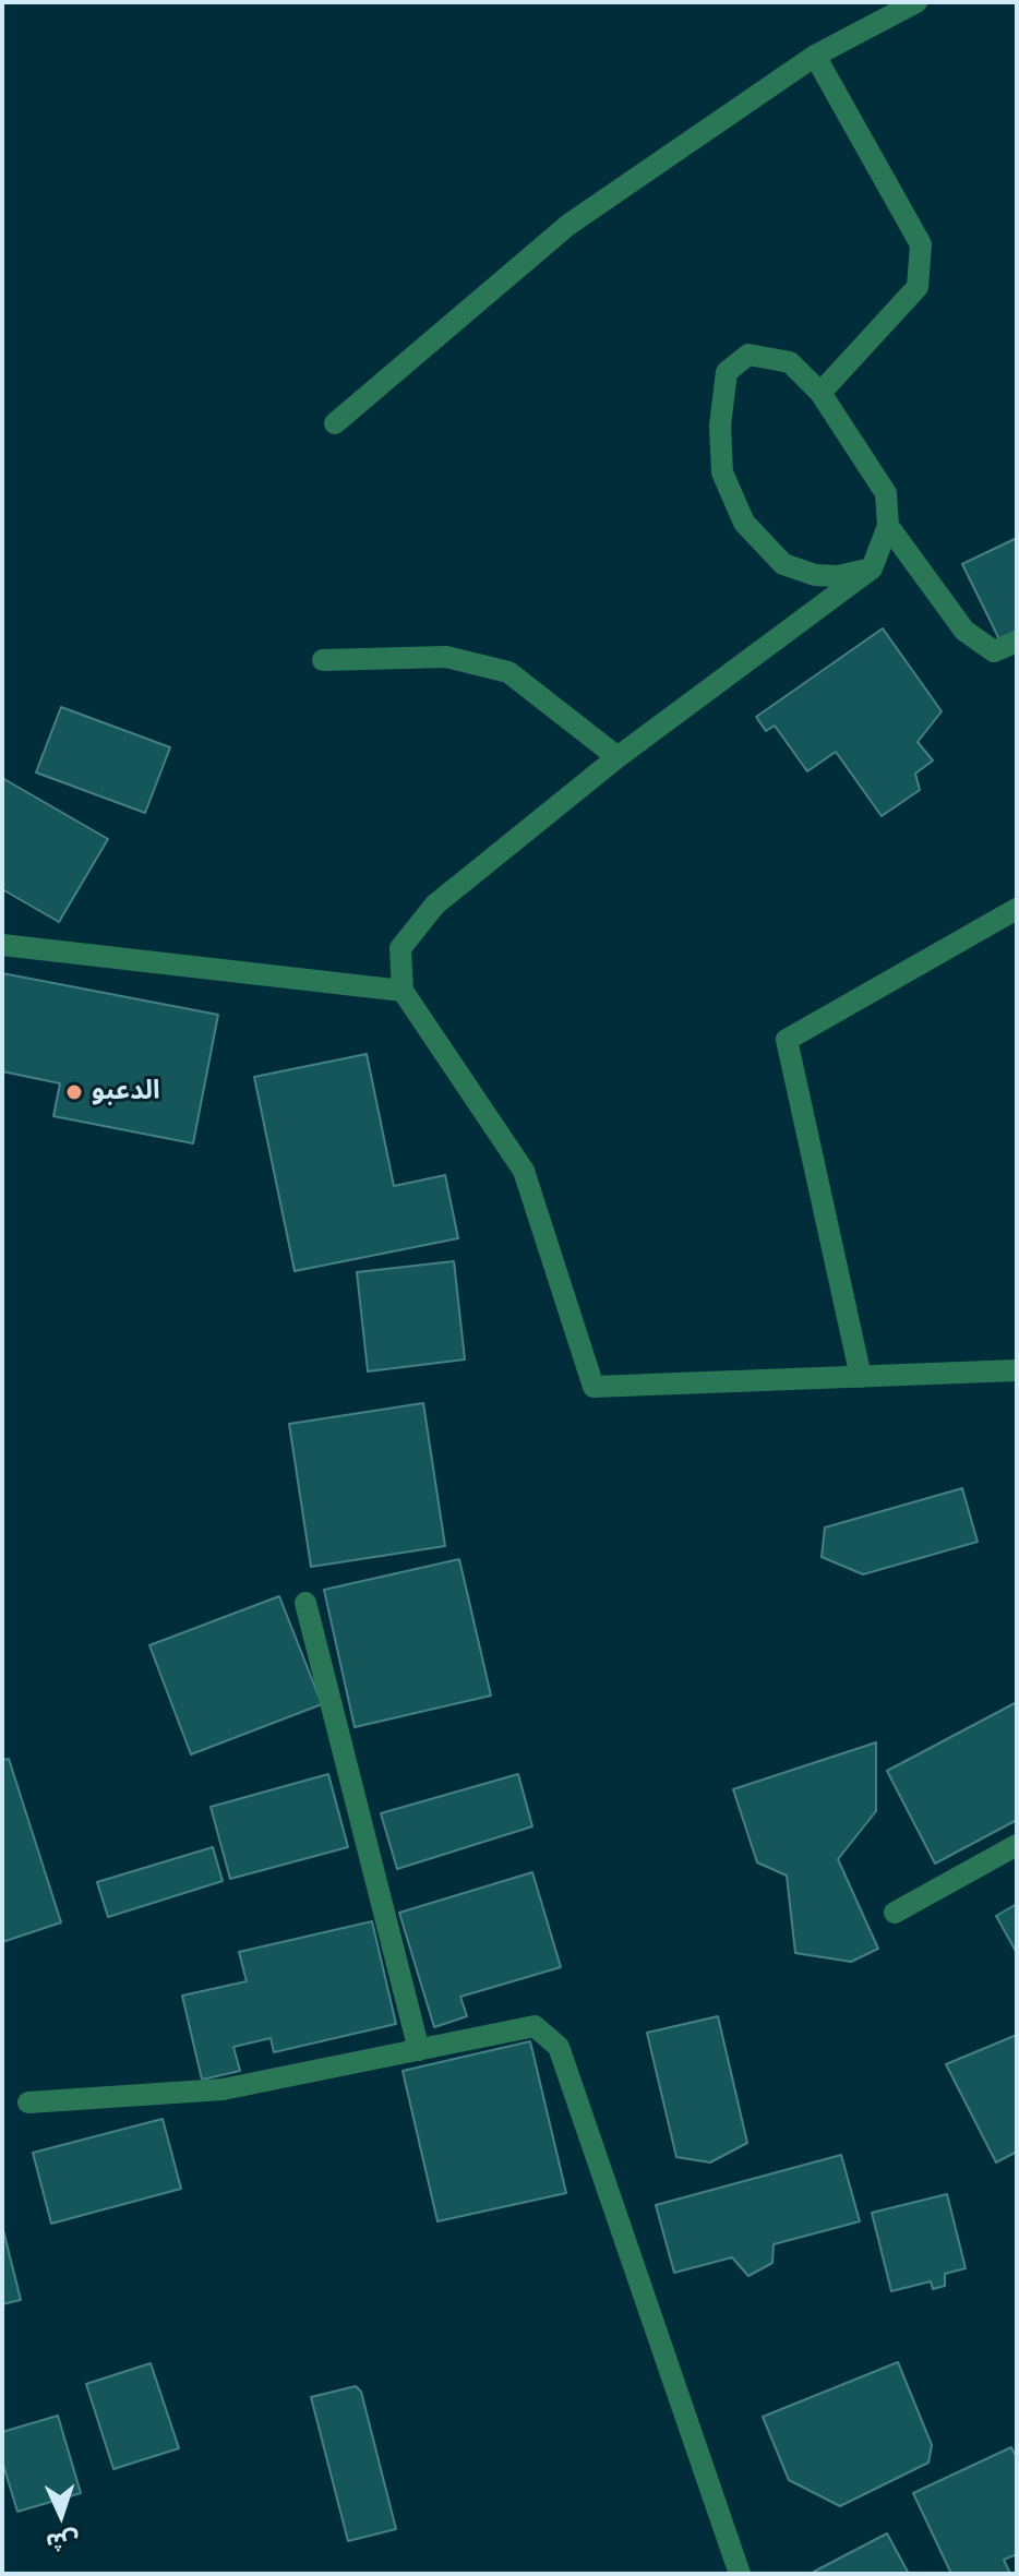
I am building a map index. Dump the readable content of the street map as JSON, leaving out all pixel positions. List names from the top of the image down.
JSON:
{
  "places": ["الدعبو"],
  "north": "bottom"
}
